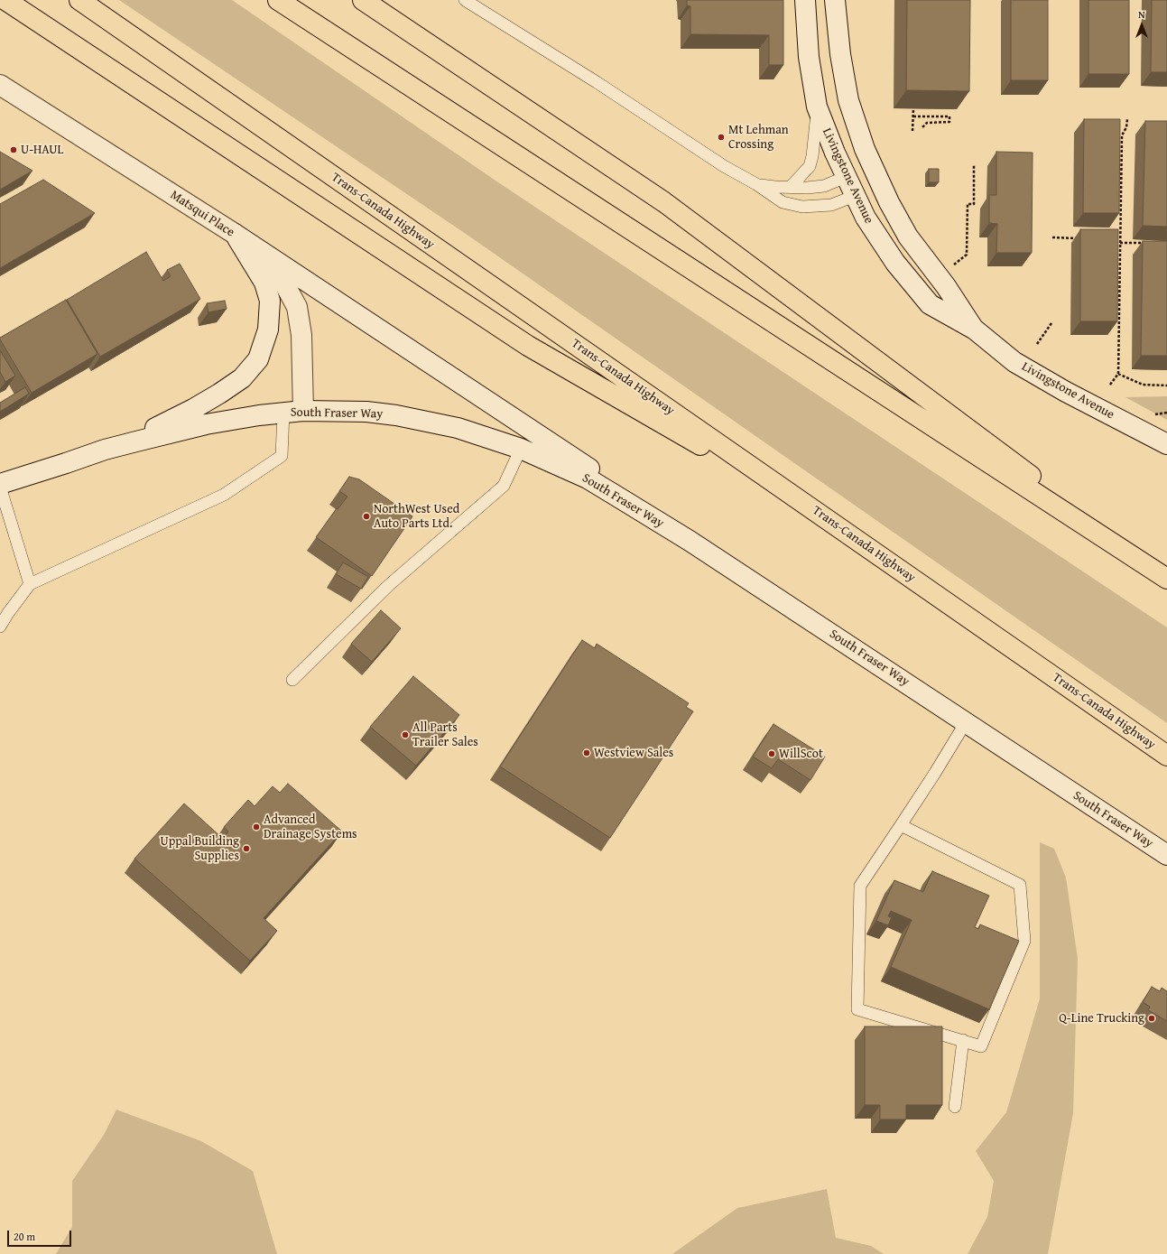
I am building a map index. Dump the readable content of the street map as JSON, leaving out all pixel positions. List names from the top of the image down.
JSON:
{
  "streets": {
    "highway": ["Trans-Canada Highway"],
    "street": ["Livingstone Avenue", "Matsqui Place", "South Fraser Way"]
  },
  "crossings": [
    ["Matsqui Place", "South Fraser Way"]
  ],
  "places": [
    "Mt Lehman Crossing",
    "U-HAUL",
    "NorthWest Used Auto Parts Ltd.",
    "All Parts Trailer Sales",
    "Westview Sales",
    "WillScot",
    "Advanced Drainage Systems",
    "Uppal Building Supplies",
    "Q-Line Trucking"
  ],
  "scale_bar": "20 m",
  "north": "top"
}
